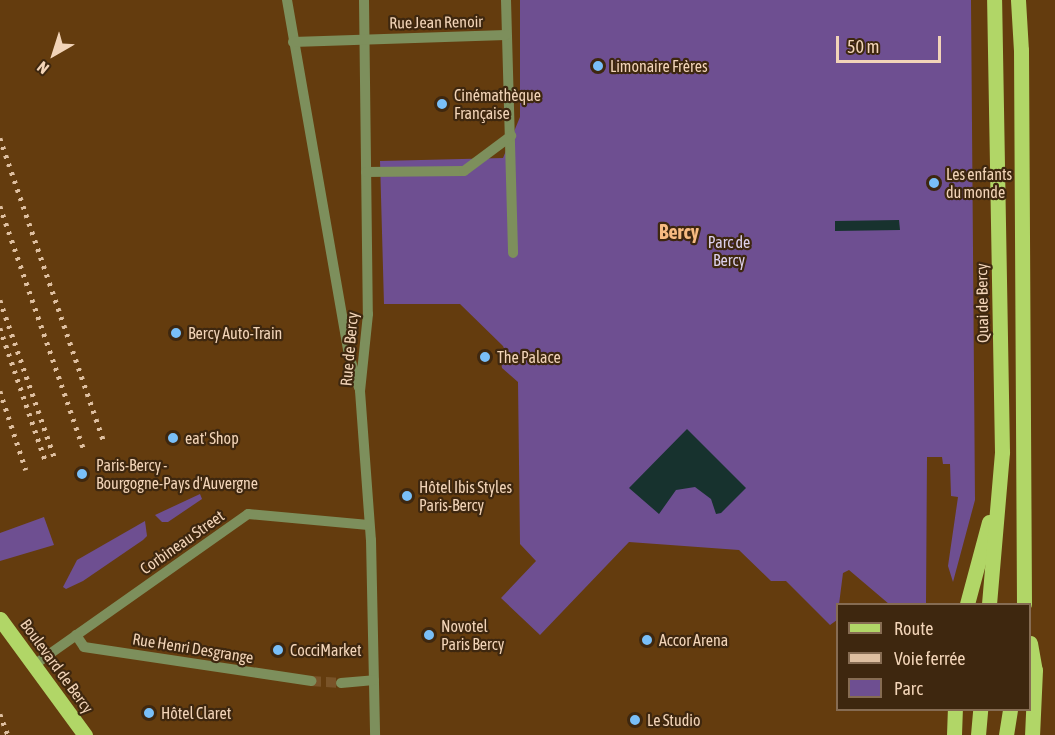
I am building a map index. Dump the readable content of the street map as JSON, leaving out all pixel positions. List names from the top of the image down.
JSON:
{
  "streets": {
    "main road": ["Quai de Bercy", "Boulevard de Bercy"],
    "street": [
      "Rue Jean Renoir",
      "Rue de Bercy",
      "Corbineau Street",
      "Rue Henri Desgrange"
    ]
  },
  "crossings": [
    ["Rue Jean Renoir", "Rue de Bercy"],
    ["Rue de Bercy", "Corbineau Street"],
    ["Corbineau Street", "Rue Henri Desgrange"],
    ["Corbineau Street", "Boulevard de Bercy"]
  ],
  "districts": ["Bercy"],
  "parks": ["Parc de Bercy"],
  "places": [
    "Limonaire Frères",
    "Cinémathèque Française",
    "Les enfants du monde",
    "Bercy Auto-Train",
    "The Palace",
    "eat' Shop",
    "Paris-Bercy - Bourgogne-Pays d'Auvergne",
    "Hôtel Ibis Styles Paris-Bercy",
    "Novotel Paris Bercy",
    "Accor Arena",
    "CocciMarket",
    "Hôtel Claret",
    "Le Studio"
  ],
  "legend": ["Route", "Voie ferrée", "Parc"],
  "scale_bar": "50 m",
  "north": "bottom left"
}
